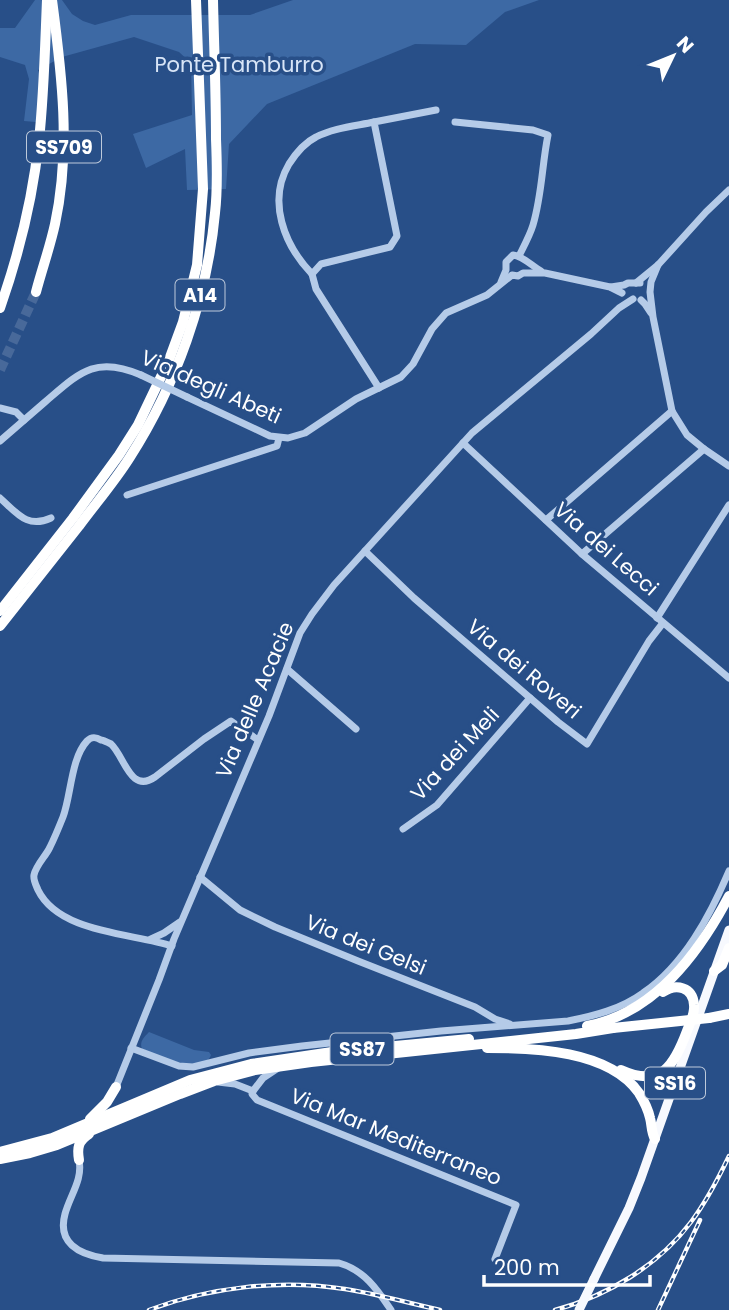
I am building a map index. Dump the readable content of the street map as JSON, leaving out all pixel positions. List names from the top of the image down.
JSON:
{
  "streets": {
    "highway": ["SS709", "A14", "SS87"],
    "main road": ["SS16"],
    "street": [
      "Via degli Abeti",
      "Via dei Lecci",
      "Via dei Roveri",
      "Via delle Acacie",
      "Via dei Meli",
      "Via dei Gelsi",
      "Via Mar Mediterraneo"
    ]
  },
  "crossings": [
    ["Via degli Abeti", "Via delle Acacie"],
    ["Via dei Lecci", "Via dei Roveri"],
    ["Via dei Lecci", "Via delle Acacie"],
    ["Via dei Roveri", "Via delle Acacie"],
    ["Via dei Roveri", "Via dei Meli"],
    ["Via delle Acacie", "Via dei Gelsi"],
    ["Via delle Acacie", "SS87"]
  ],
  "parks": ["Ponte Tamburro"],
  "scale_bar": "200 m",
  "north": "top right"
}
